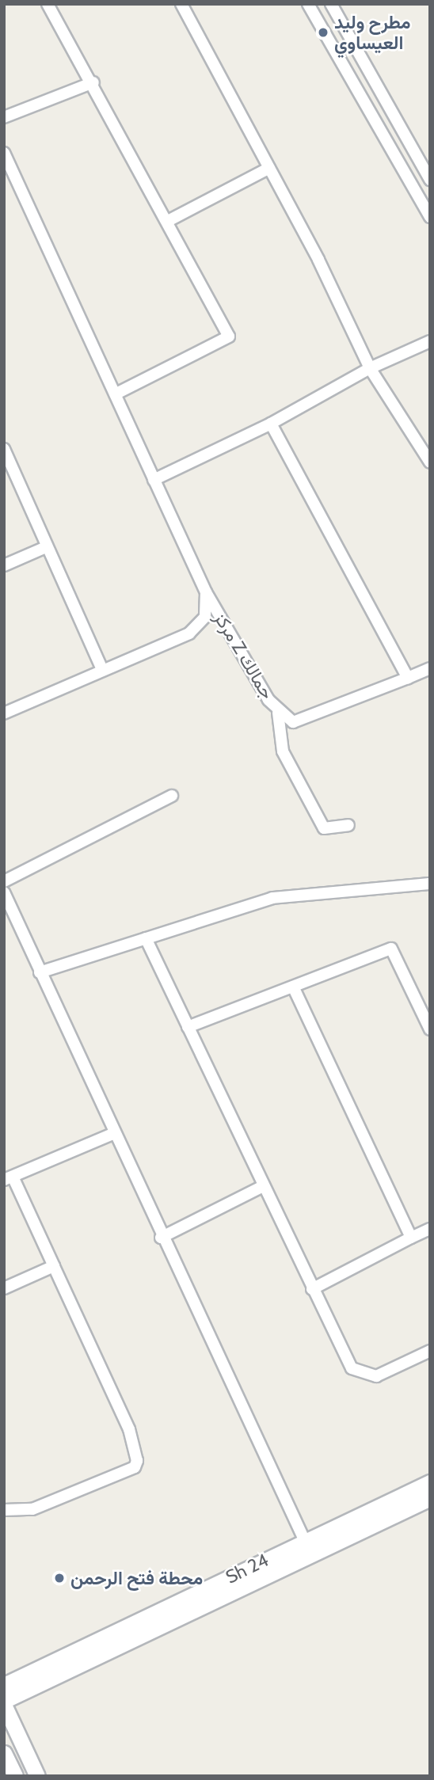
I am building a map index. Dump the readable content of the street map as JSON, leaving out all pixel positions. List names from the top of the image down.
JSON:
{
  "streets": {
    "street": ["مركز Z جمالك", "Sh 24"]
  },
  "places": ["مطرح وليد العيساوي", "محطة فتح الرحمن"]
}
